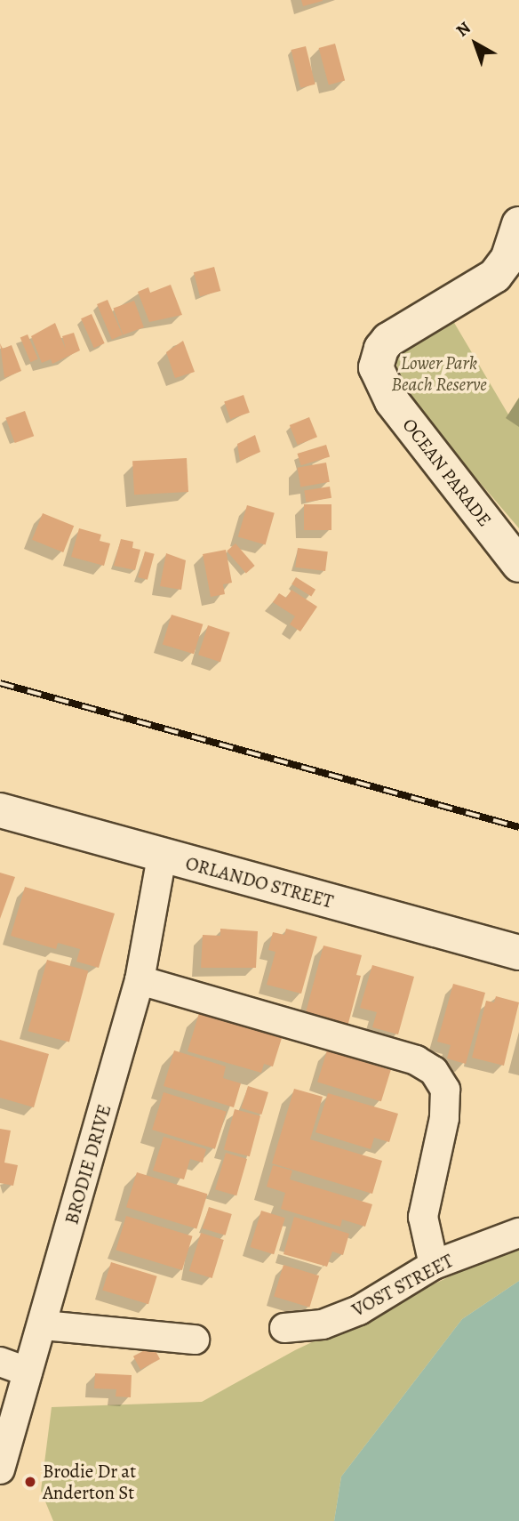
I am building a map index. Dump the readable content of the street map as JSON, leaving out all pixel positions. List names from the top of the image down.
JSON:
{
  "streets": {
    "street": [
      "OCEAN PARADE",
      "ORLANDO STREET",
      "BRODIE DRIVE",
      "VOST STREET"
    ]
  },
  "crossings": [
    ["ORLANDO STREET", "BRODIE DRIVE"]
  ],
  "parks": ["Lower Park Beach Reserve"],
  "places": ["Brodie Dr at Anderton St"],
  "north": "top left"
}
